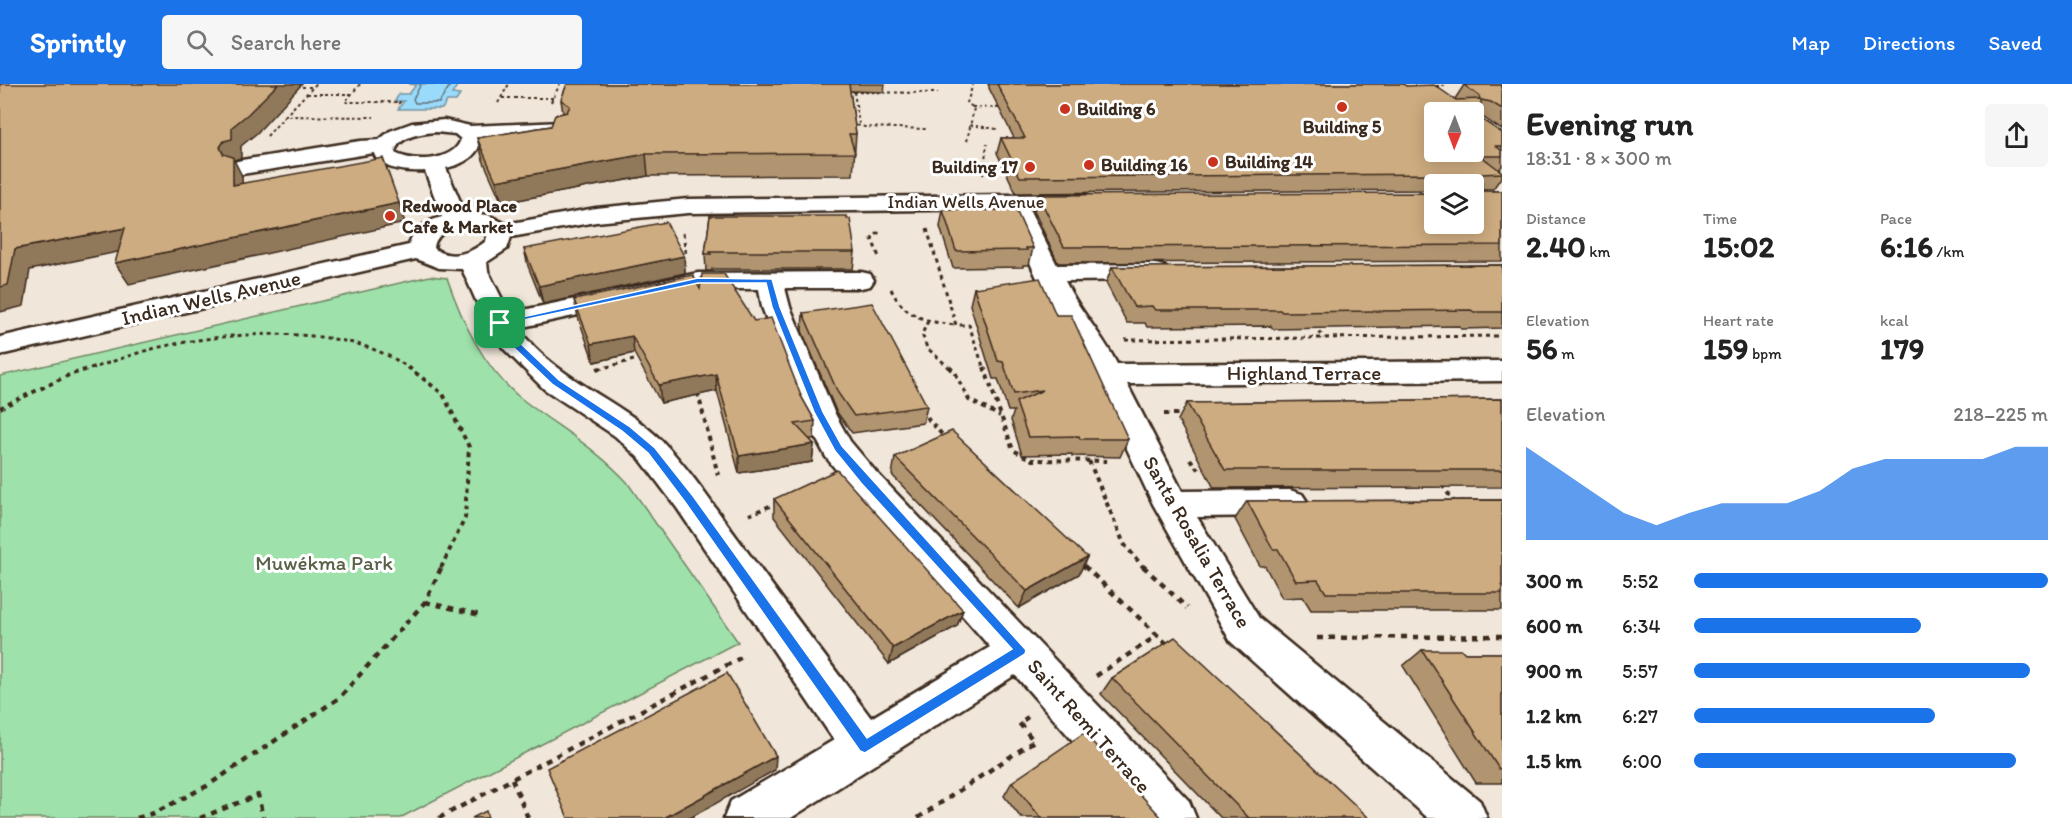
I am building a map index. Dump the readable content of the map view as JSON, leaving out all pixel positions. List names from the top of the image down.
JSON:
{
  "streets": {
    "street": [
      "Indian Wells Avenue",
      "Highland Terrace",
      "Santa Rosalia Terrace",
      "Saint Remi Terrace"
    ]
  },
  "crossings": [
    ["Indian Wells Avenue", "Santa Rosalia Terrace"],
    ["Highland Terrace", "Santa Rosalia Terrace"]
  ],
  "parks": ["Muwékma Park"],
  "places": [
    "Building 5",
    "Building 6",
    "Building 14",
    "Building 16",
    "Building 17",
    "Redwood Place Cafe & Market"
  ],
  "north": "bottom",
  "page": {
    "header": "Sprintly",
    "search": "Search here",
    "nav": ["Map", "Directions", "Saved"],
    "heading": ["Evening run", "18:31 · 8 × 300 m"],
    "stats": [
      ["Distance", "2.40 km"],
      ["Time", "15:02"],
      ["Pace", "6:16 /km"],
      ["Elevation", "56 m"],
      ["Heart rate", "159 bpm"],
      ["kcal", "179"]
    ],
    "chart": ["Elevation", "218–225 m"],
    "list": [
      {
        "name": "300 m",
        "note": "5:52"
      },
      {
        "name": "600 m",
        "note": "6:34"
      },
      {
        "name": "900 m",
        "note": "5:57"
      },
      {
        "name": "1.2 km",
        "note": "6:27"
      },
      {
        "name": "1.5 km",
        "note": "6:00"
      }
    ]
  }
}
